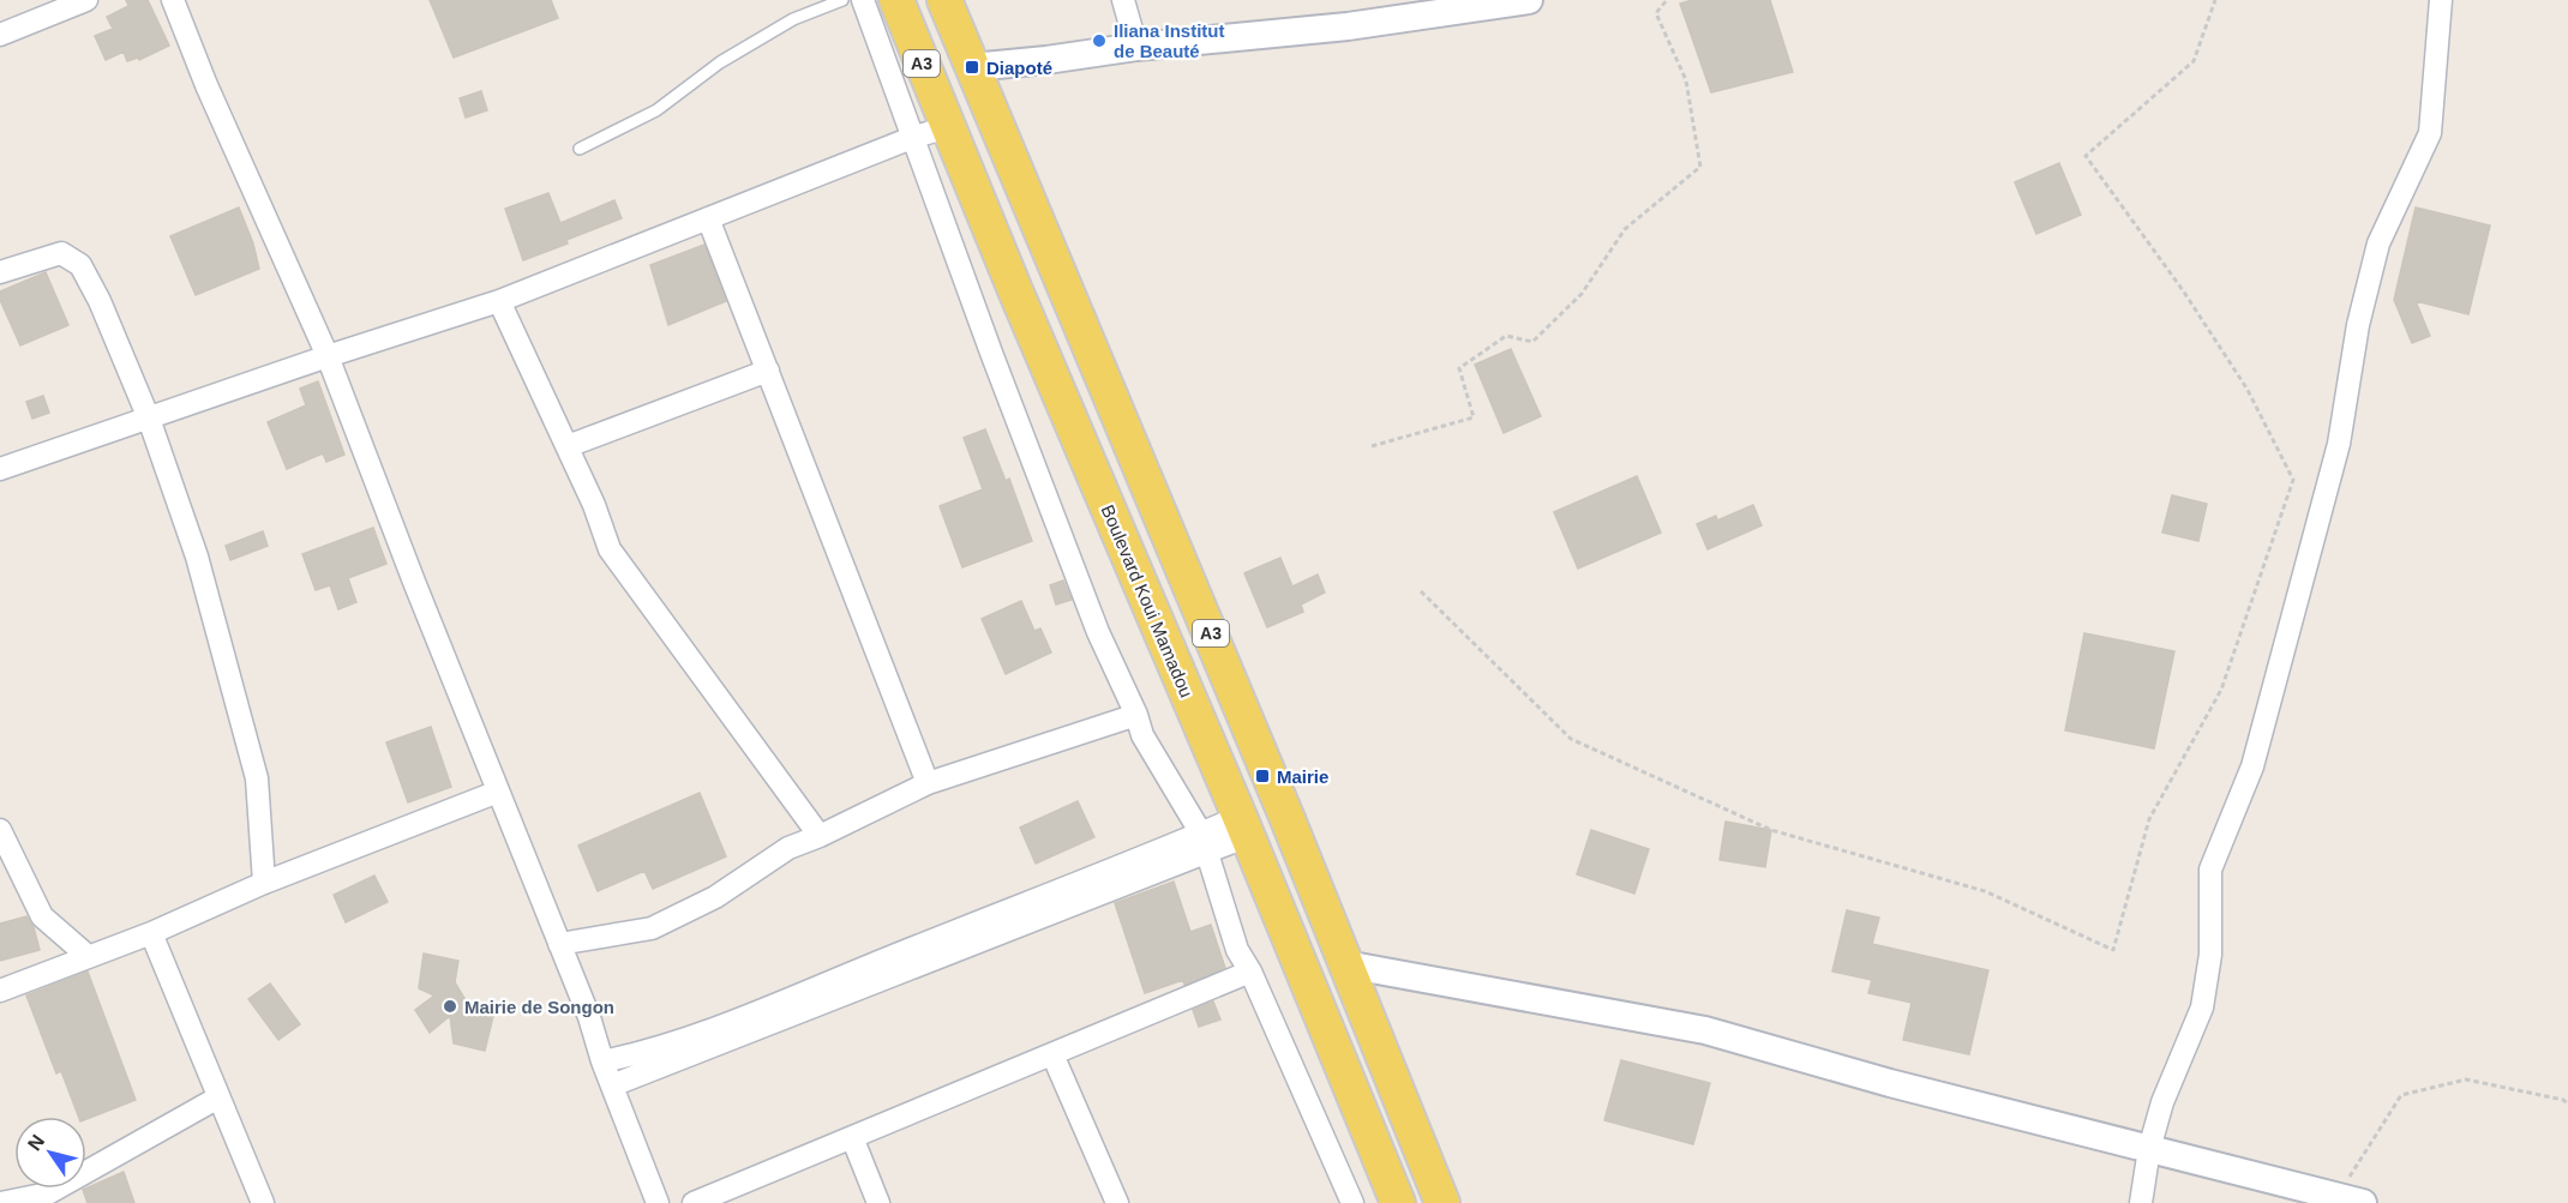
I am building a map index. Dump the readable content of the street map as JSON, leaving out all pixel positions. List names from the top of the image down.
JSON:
{
  "streets": {
    "main road": ["A3", "Boulevard Koui Mamadou"]
  },
  "places": {
    "other": ["Iliana Institut de Beauté", "Mairie de Songon"],
    "transit": ["Diapoté", "Mairie"]
  },
  "north": "top left"
}
